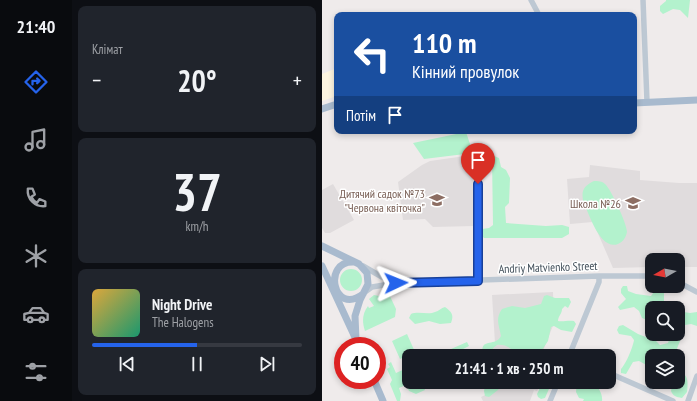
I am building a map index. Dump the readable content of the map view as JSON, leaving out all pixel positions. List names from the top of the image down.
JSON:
{
  "streets": {
    "street": ["Andriy Matvienko Street"]
  },
  "places": {
    "school or university": ["Дитячий садок №73 \"Червона квіточка\"", "Школа №26"]
  },
  "north": "left",
  "page": {
    "tabs": "21:40",
    "tile": [
      "Клімат",
      ["37", "km/h"]
    ],
    "turn": ["110 m", "Кінний провулок"],
    "heat": ["−", "20°", "+"],
    "then": "Потім",
    "song": ["Night Drive", "The Halogens"],
    "limit": "40",
    "trip": "21:41 · 1 хв · 250 m"
  }
}
